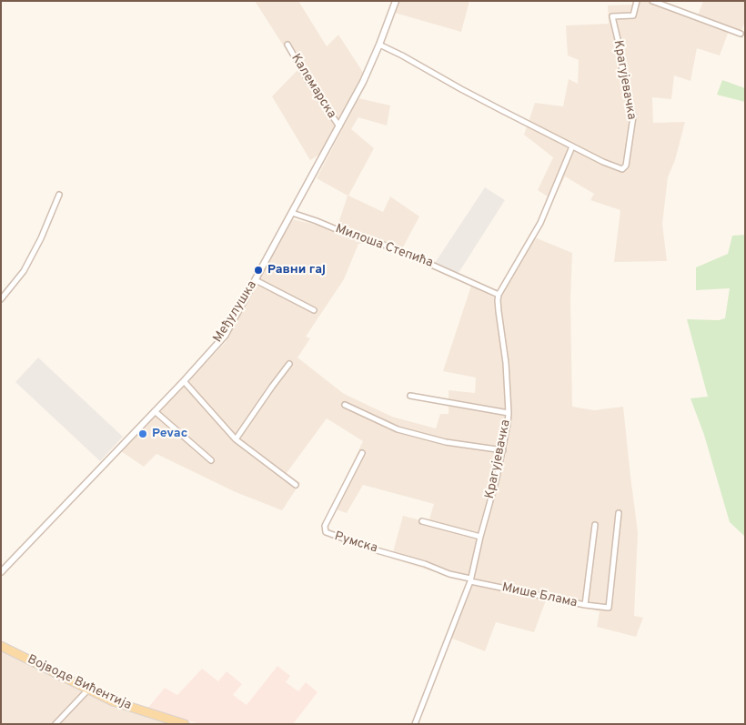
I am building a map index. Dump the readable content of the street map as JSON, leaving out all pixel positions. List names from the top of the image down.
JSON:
{
  "streets": {
    "main road": ["Војводе Вићентија"],
    "street": [
      "Крагујевачка",
      "Калемарска",
      "Милоша Степића",
      "Међулушка",
      "Румска",
      "Мише Блама"
    ]
  },
  "crossings": [
    ["Крагујевачка", "Милоша Степића"],
    ["Крагујевачка", "Међулушка"],
    ["Крагујевачка", "Румска"],
    ["Крагујевачка", "Мише Блама"],
    ["Калемарска", "Међулушка"],
    ["Милоша Степића", "Међулушка"],
    ["Румска", "Мише Блама"]
  ],
  "places": ["Равни гај", "Pevac"]
}
